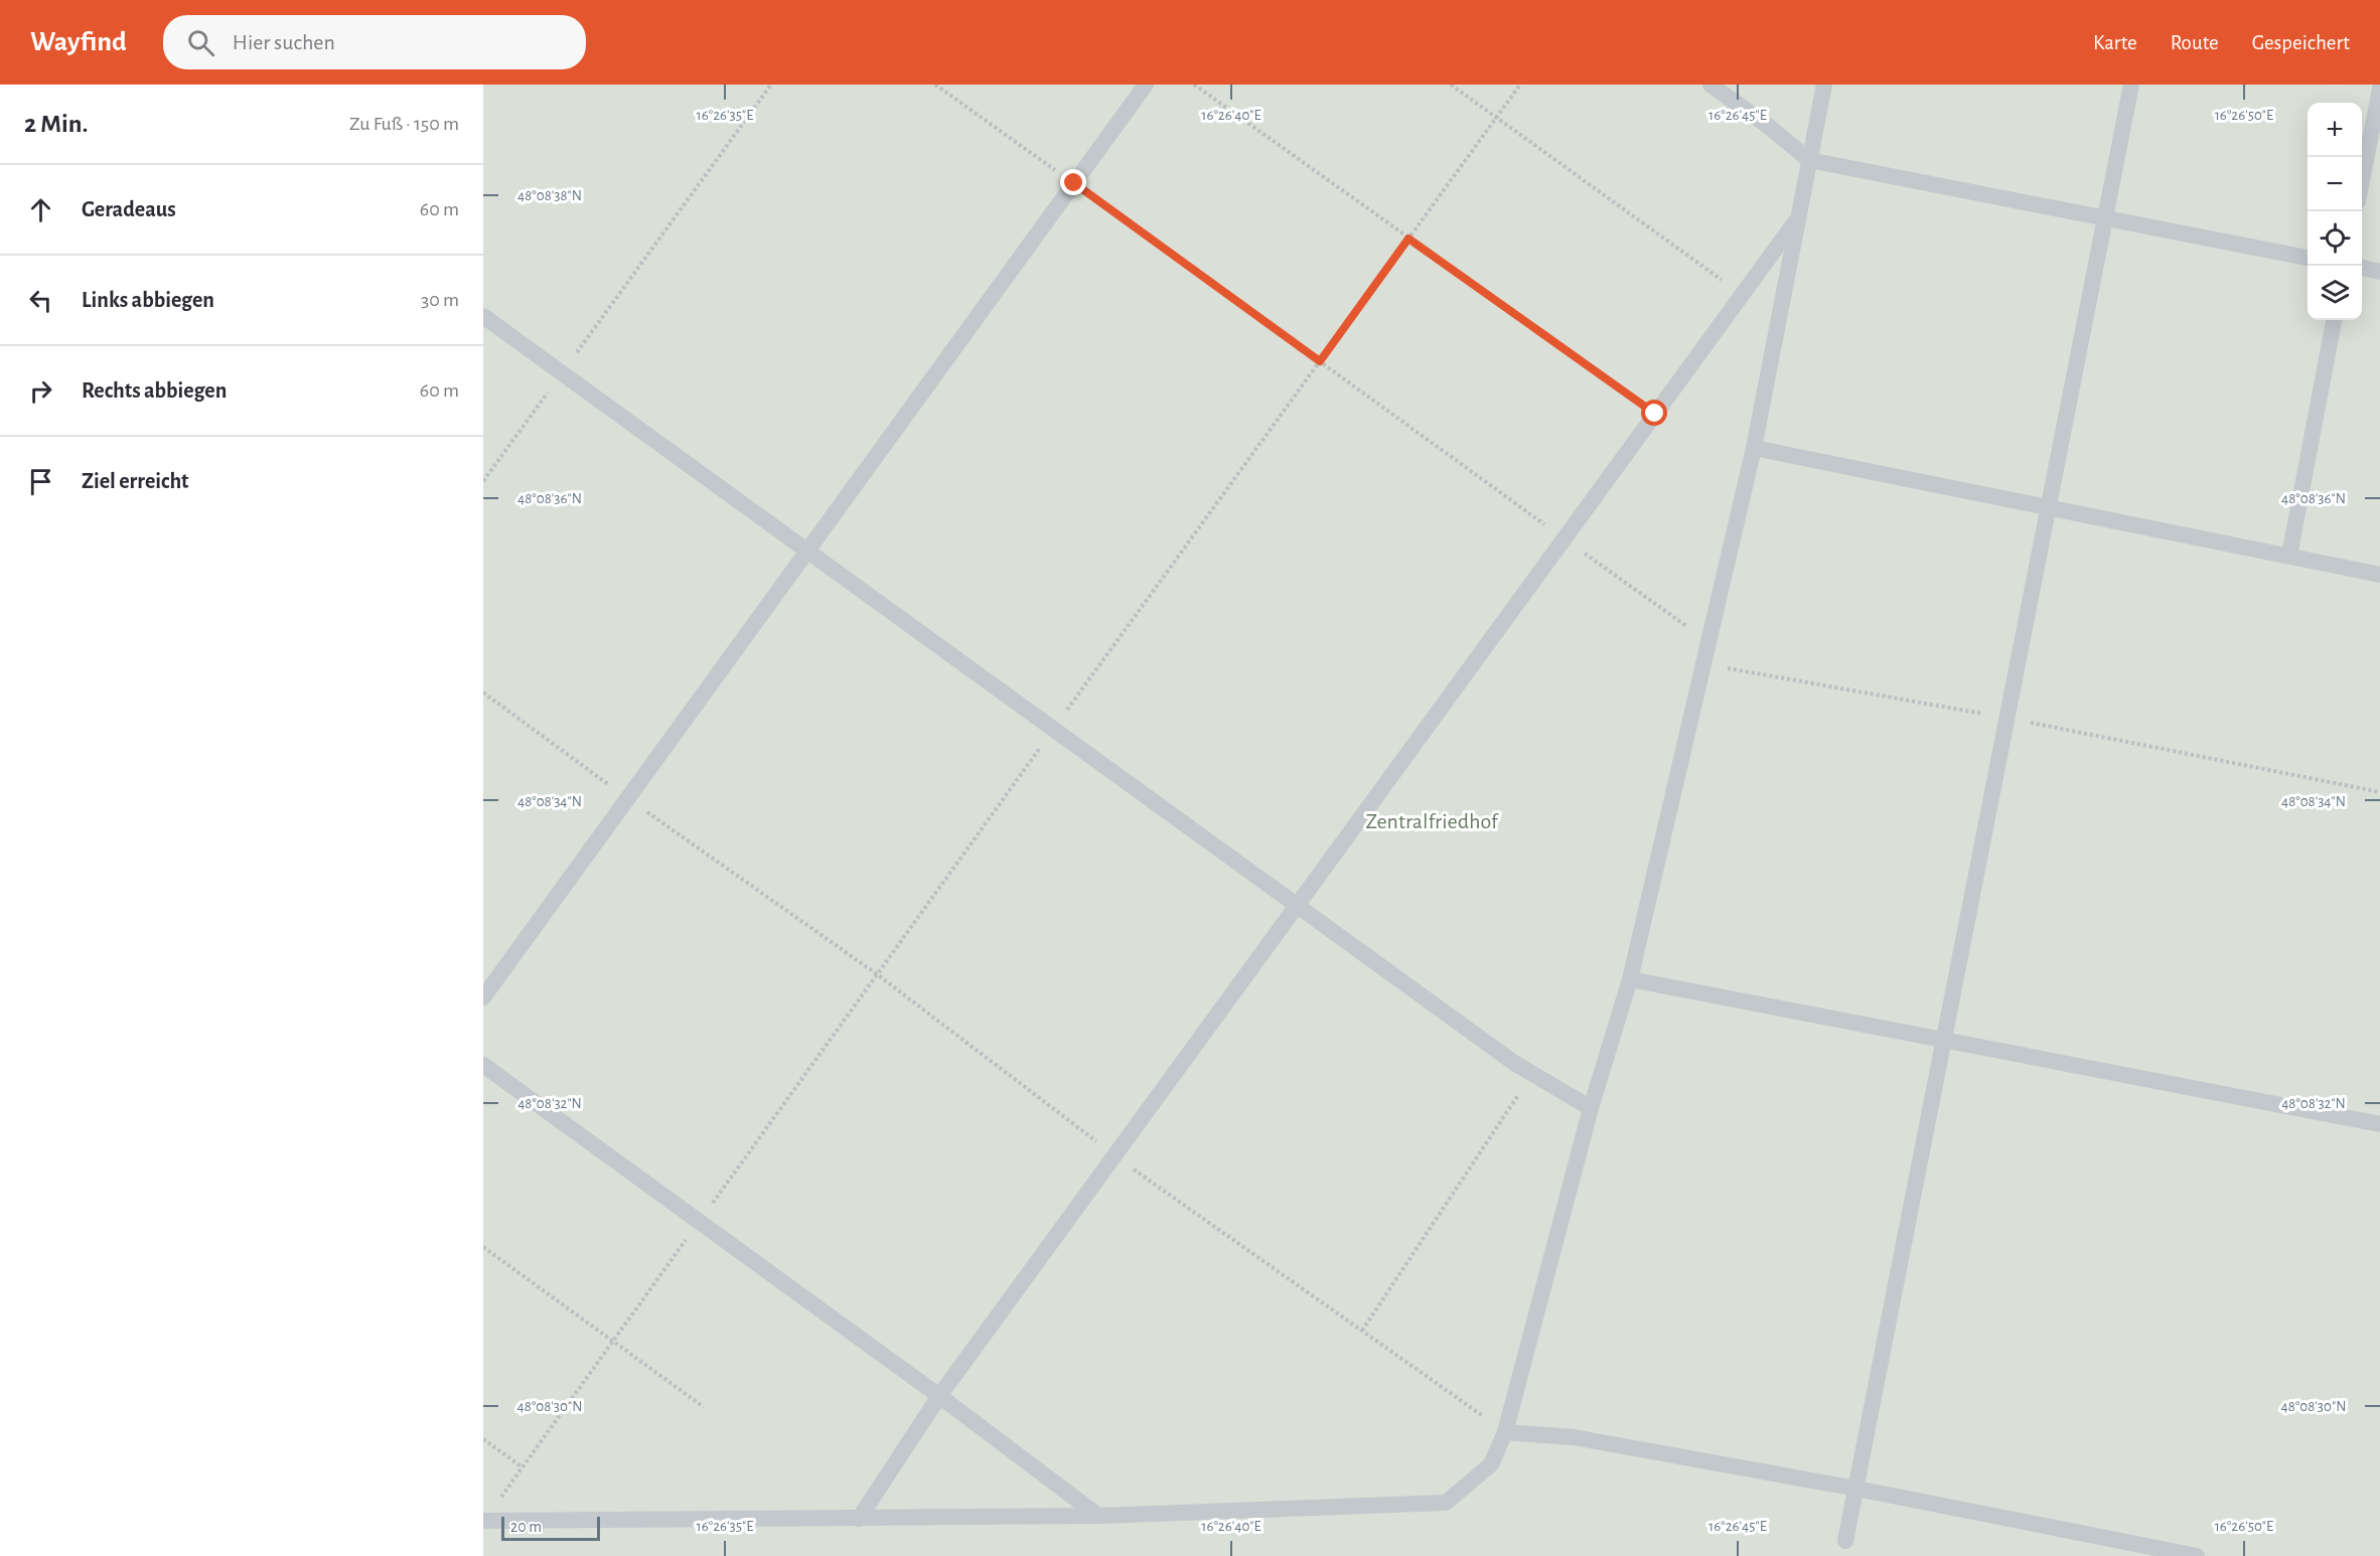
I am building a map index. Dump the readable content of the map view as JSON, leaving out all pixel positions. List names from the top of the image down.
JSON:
{
  "parks": ["Zentralfriedhof"],
  "scale_bar": "20 m",
  "page": {
    "header": "Wayfind",
    "search": "Hier suchen",
    "nav": ["Karte", "Route", "Gespeichert"],
    "heading": ["2 Min.", "Zu Fuß · 150 m"],
    "map_buttons": ["+", "−"],
    "list": [
      ["Geradeaus", "60 m"],
      ["Links abbiegen", "30 m"],
      ["Rechts abbiegen", "60 m"],
      "Ziel erreicht"
    ],
    "scale": "20 m"
  },
  "coordinates": [
    "16°26'35\"E",
    "16°26'40\"E",
    "16°26'45\"E",
    "16°26'50\"E",
    "48°08'38\"N",
    "48°08'36\"N",
    "48°08'34\"N",
    "48°08'32\"N",
    "48°08'30\"N"
  ]
}
